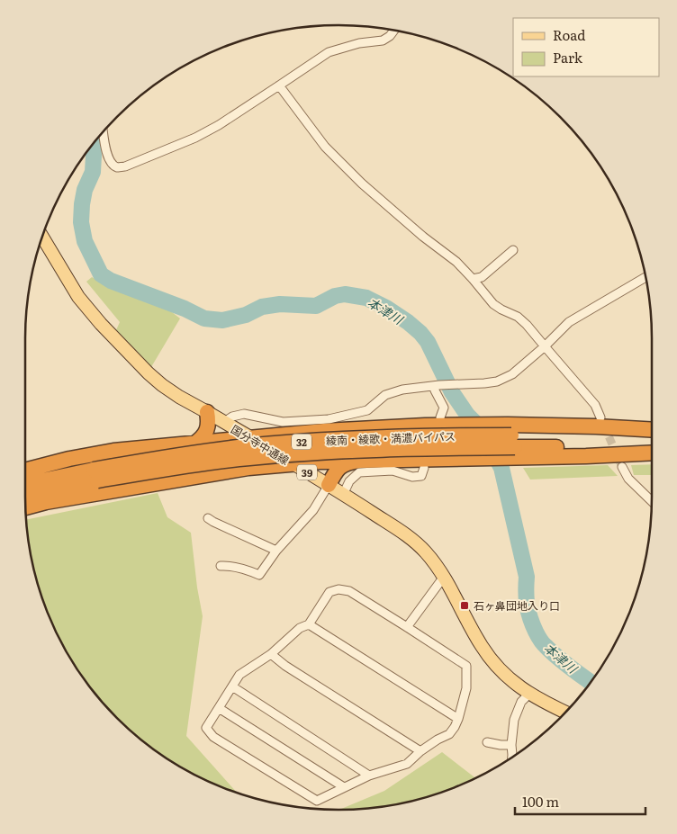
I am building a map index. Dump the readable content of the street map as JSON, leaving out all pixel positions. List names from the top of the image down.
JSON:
{
  "streets": {
    "highway": ["綾南・綾歌・満濃バイパス", "32"],
    "main road": ["国分寺中通線", "39"]
  },
  "water": ["本津川"],
  "places": {
    "transit": ["石ヶ鼻団地入り口"]
  },
  "legend": ["Road", "Park"],
  "scale_bar": "100 m"
}
